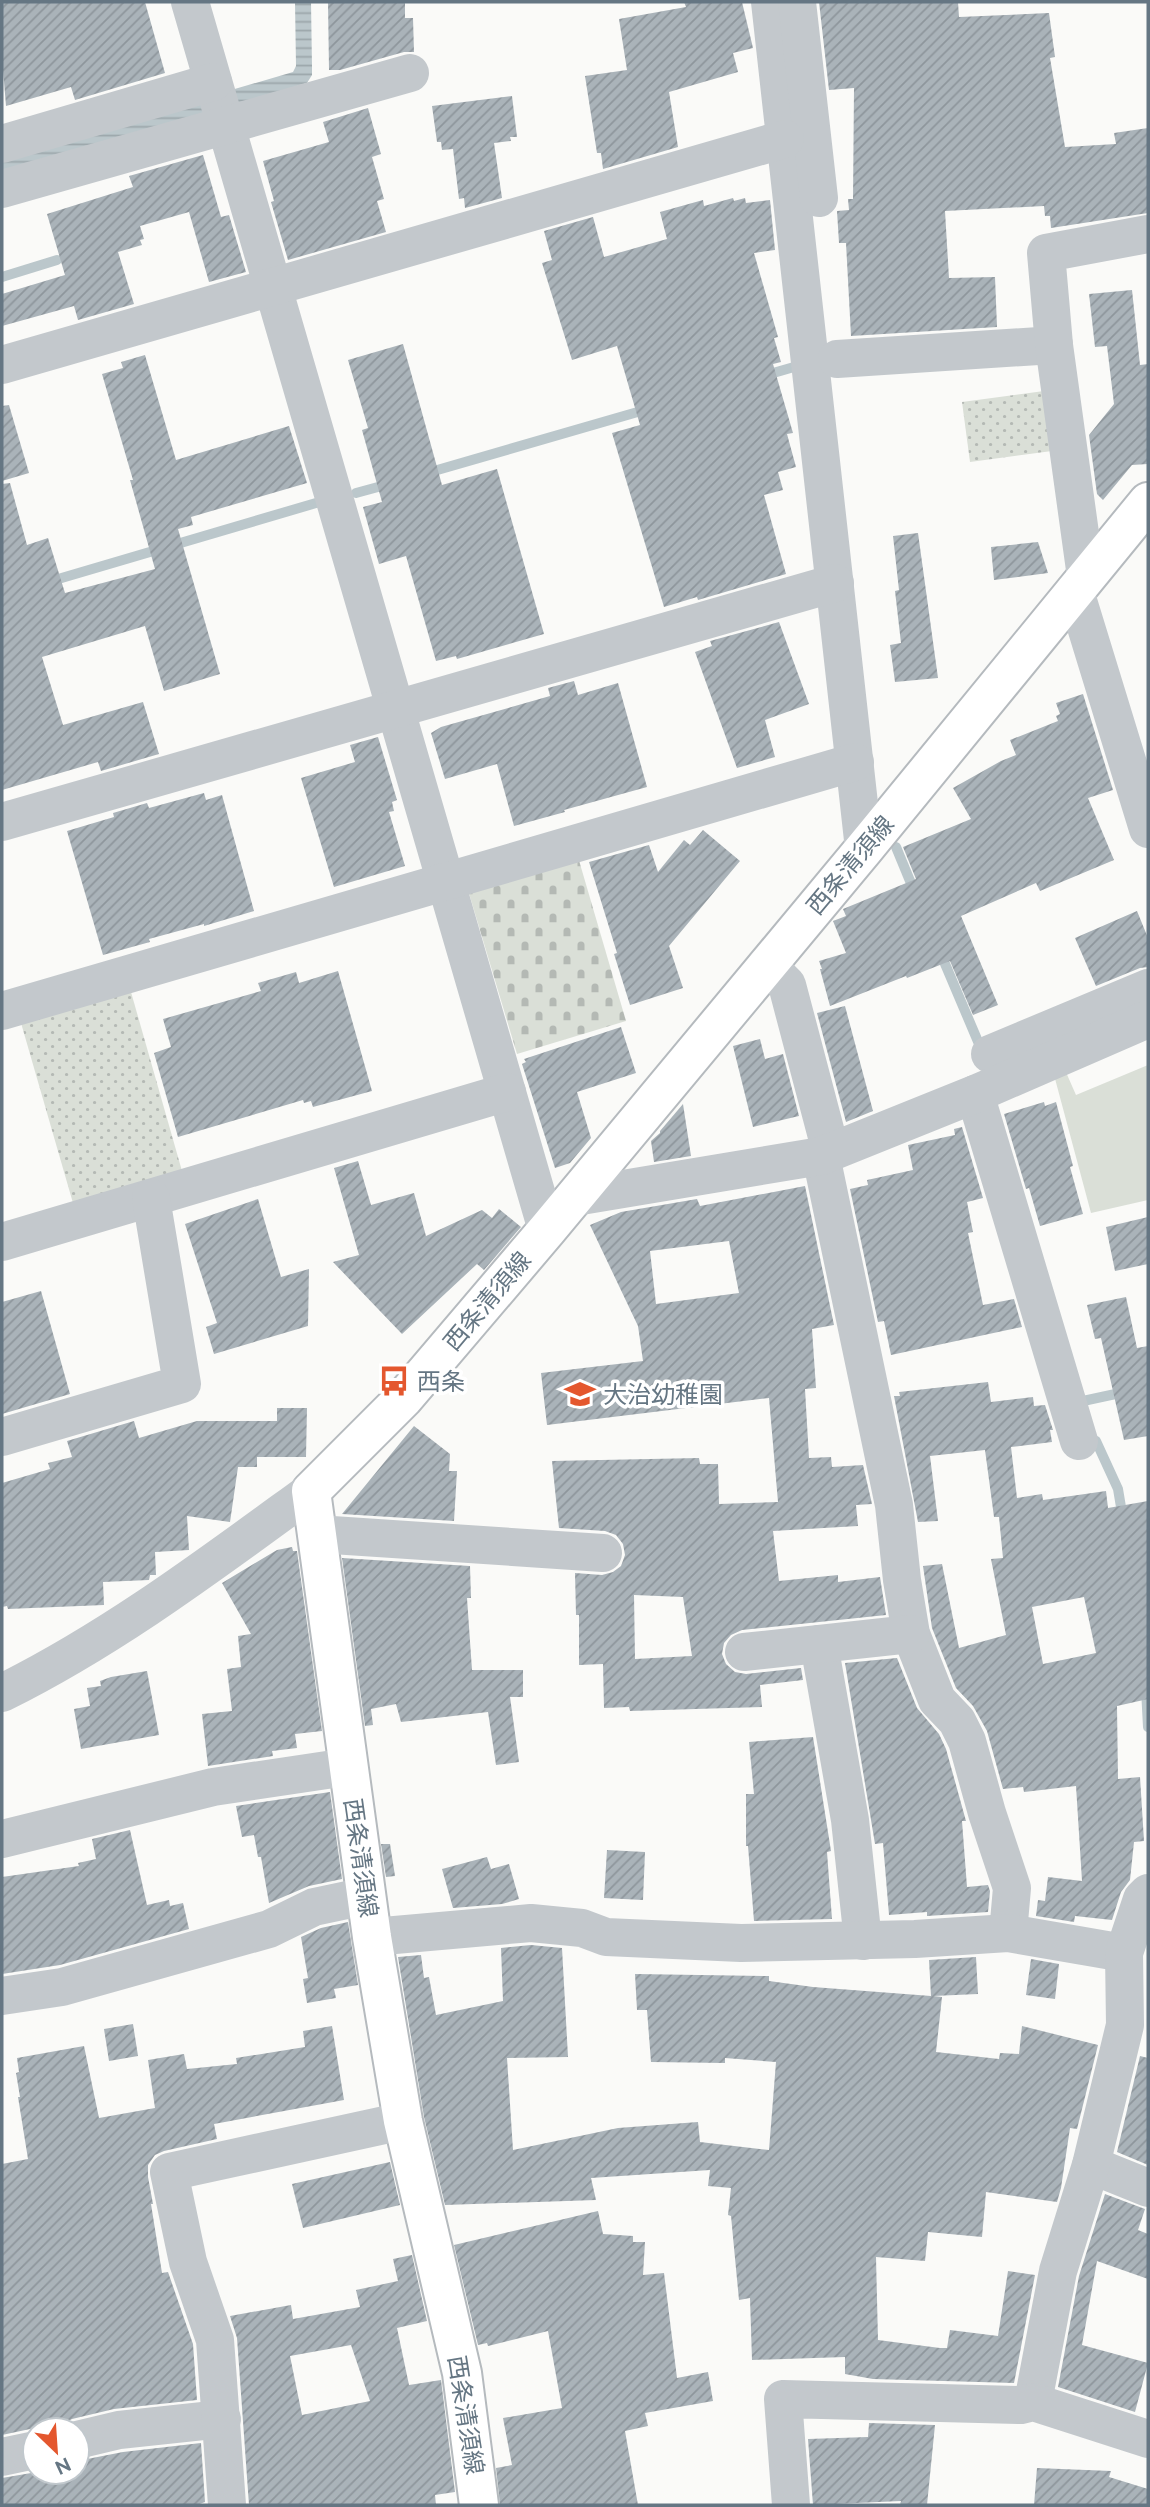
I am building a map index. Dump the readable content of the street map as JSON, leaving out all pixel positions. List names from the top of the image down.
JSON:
{
  "streets": {
    "main road": ["西条清須線"]
  },
  "places": {
    "bus stop": ["西条"],
    "school or university": ["大治幼稚園"]
  },
  "north": "bottom right"
}
